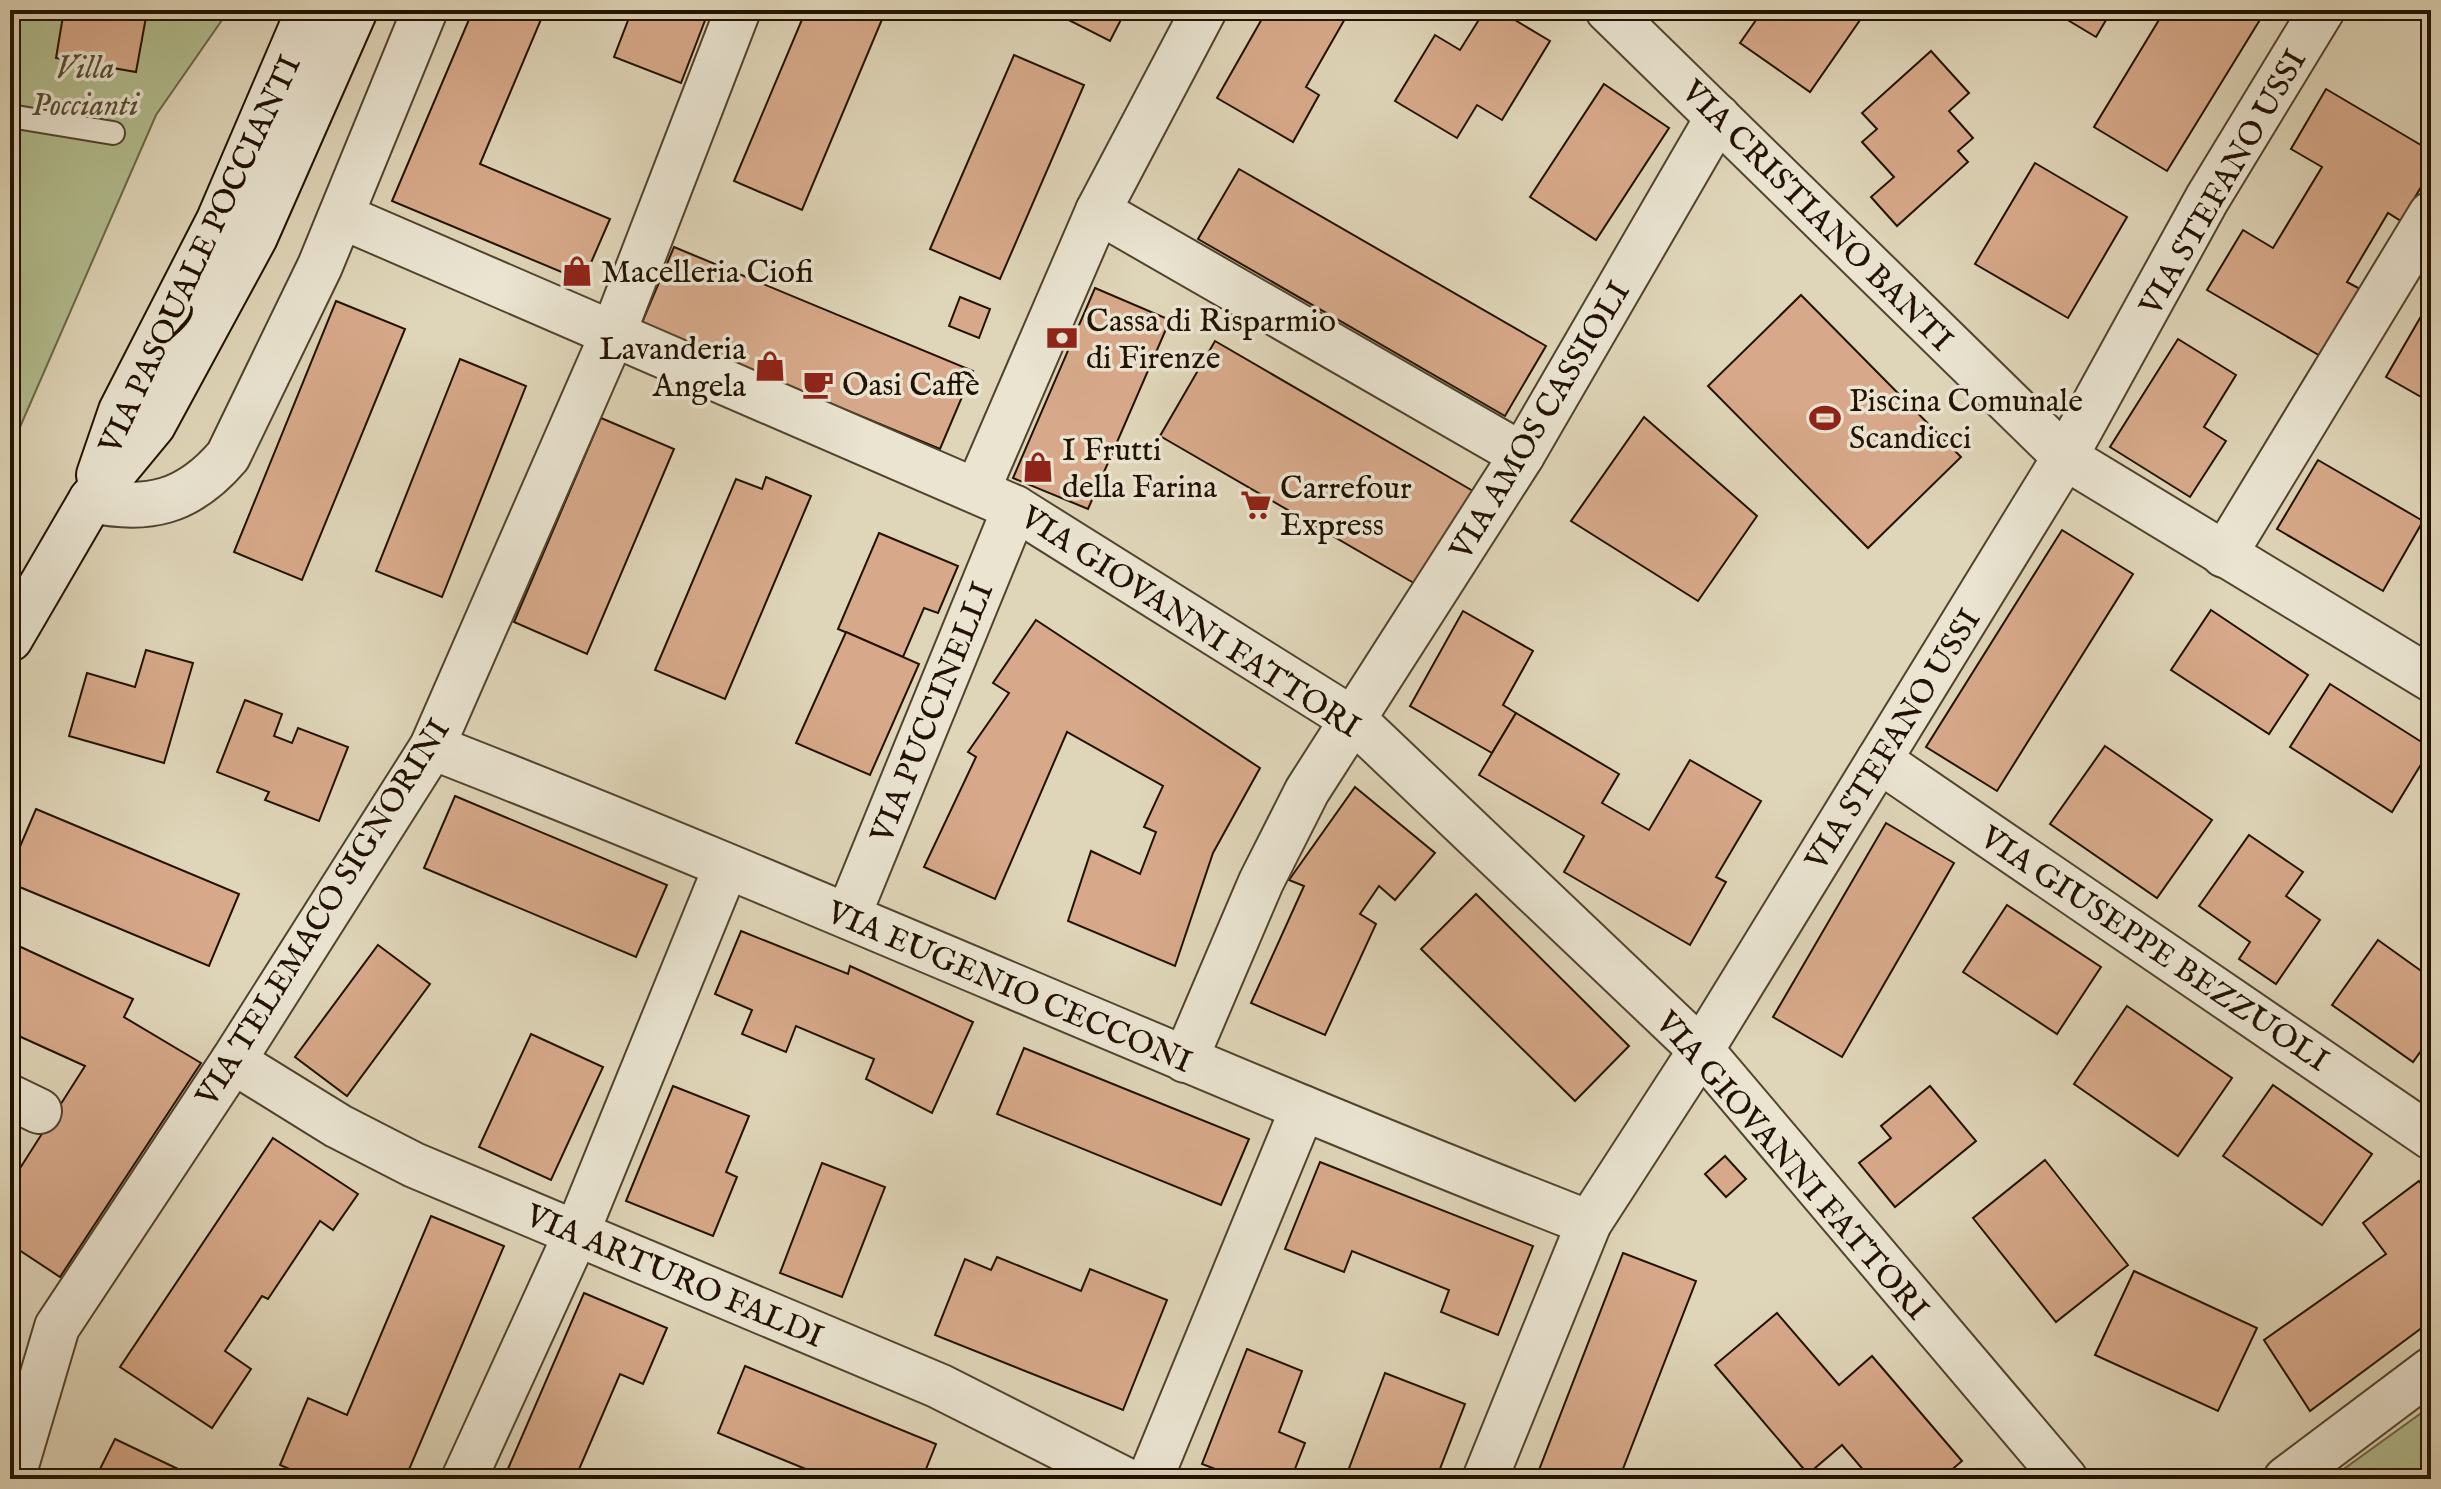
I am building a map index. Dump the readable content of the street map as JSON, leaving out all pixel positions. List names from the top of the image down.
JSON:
{
  "streets": {
    "street": [
      "VIA STEFANO USSI",
      "VIA CRISTIANO BANTI",
      "VIA PASQUALE POCCIANTI",
      "VIA AMOS CASSIOLI",
      "VIA GIOVANNI FATTORI",
      "VIA PUCCINELLI",
      "VIA TELEMACO SIGNORINI",
      "VIA GIUSEPPE BEZZUOLI",
      "VIA EUGENIO CECCONI",
      "VIA ARTURO FALDI"
    ]
  },
  "crossings": [
    ["VIA STEFANO USSI", "VIA CRISTIANO BANTI"],
    ["VIA STEFANO USSI", "VIA GIOVANNI FATTORI"],
    ["VIA STEFANO USSI", "VIA GIUSEPPE BEZZUOLI"],
    ["VIA STEFANO USSI", "VIA EUGENIO CECCONI"],
    ["VIA CRISTIANO BANTI", "VIA AMOS CASSIOLI"],
    ["VIA AMOS CASSIOLI", "VIA GIOVANNI FATTORI"],
    ["VIA AMOS CASSIOLI", "VIA EUGENIO CECCONI"],
    ["VIA GIOVANNI FATTORI", "VIA PUCCINELLI"],
    ["VIA GIOVANNI FATTORI", "VIA TELEMACO SIGNORINI"],
    ["VIA PUCCINELLI", "VIA EUGENIO CECCONI"],
    ["VIA TELEMACO SIGNORINI", "VIA EUGENIO CECCONI"],
    ["VIA TELEMACO SIGNORINI", "VIA ARTURO FALDI"]
  ],
  "parks": ["Villa Poccianti"],
  "places": {
    "shop": ["Macelleria Ciofi", "Lavanderia Angela", "I Frutti della Farina"],
    "bank": ["Cassa di Risparmio di Firenze"],
    "cafe": ["Oasi Caffè"],
    "sports": ["Piscina Comunale Scandicci"],
    "supermarket": ["Carrefour Express"]
  }
}
